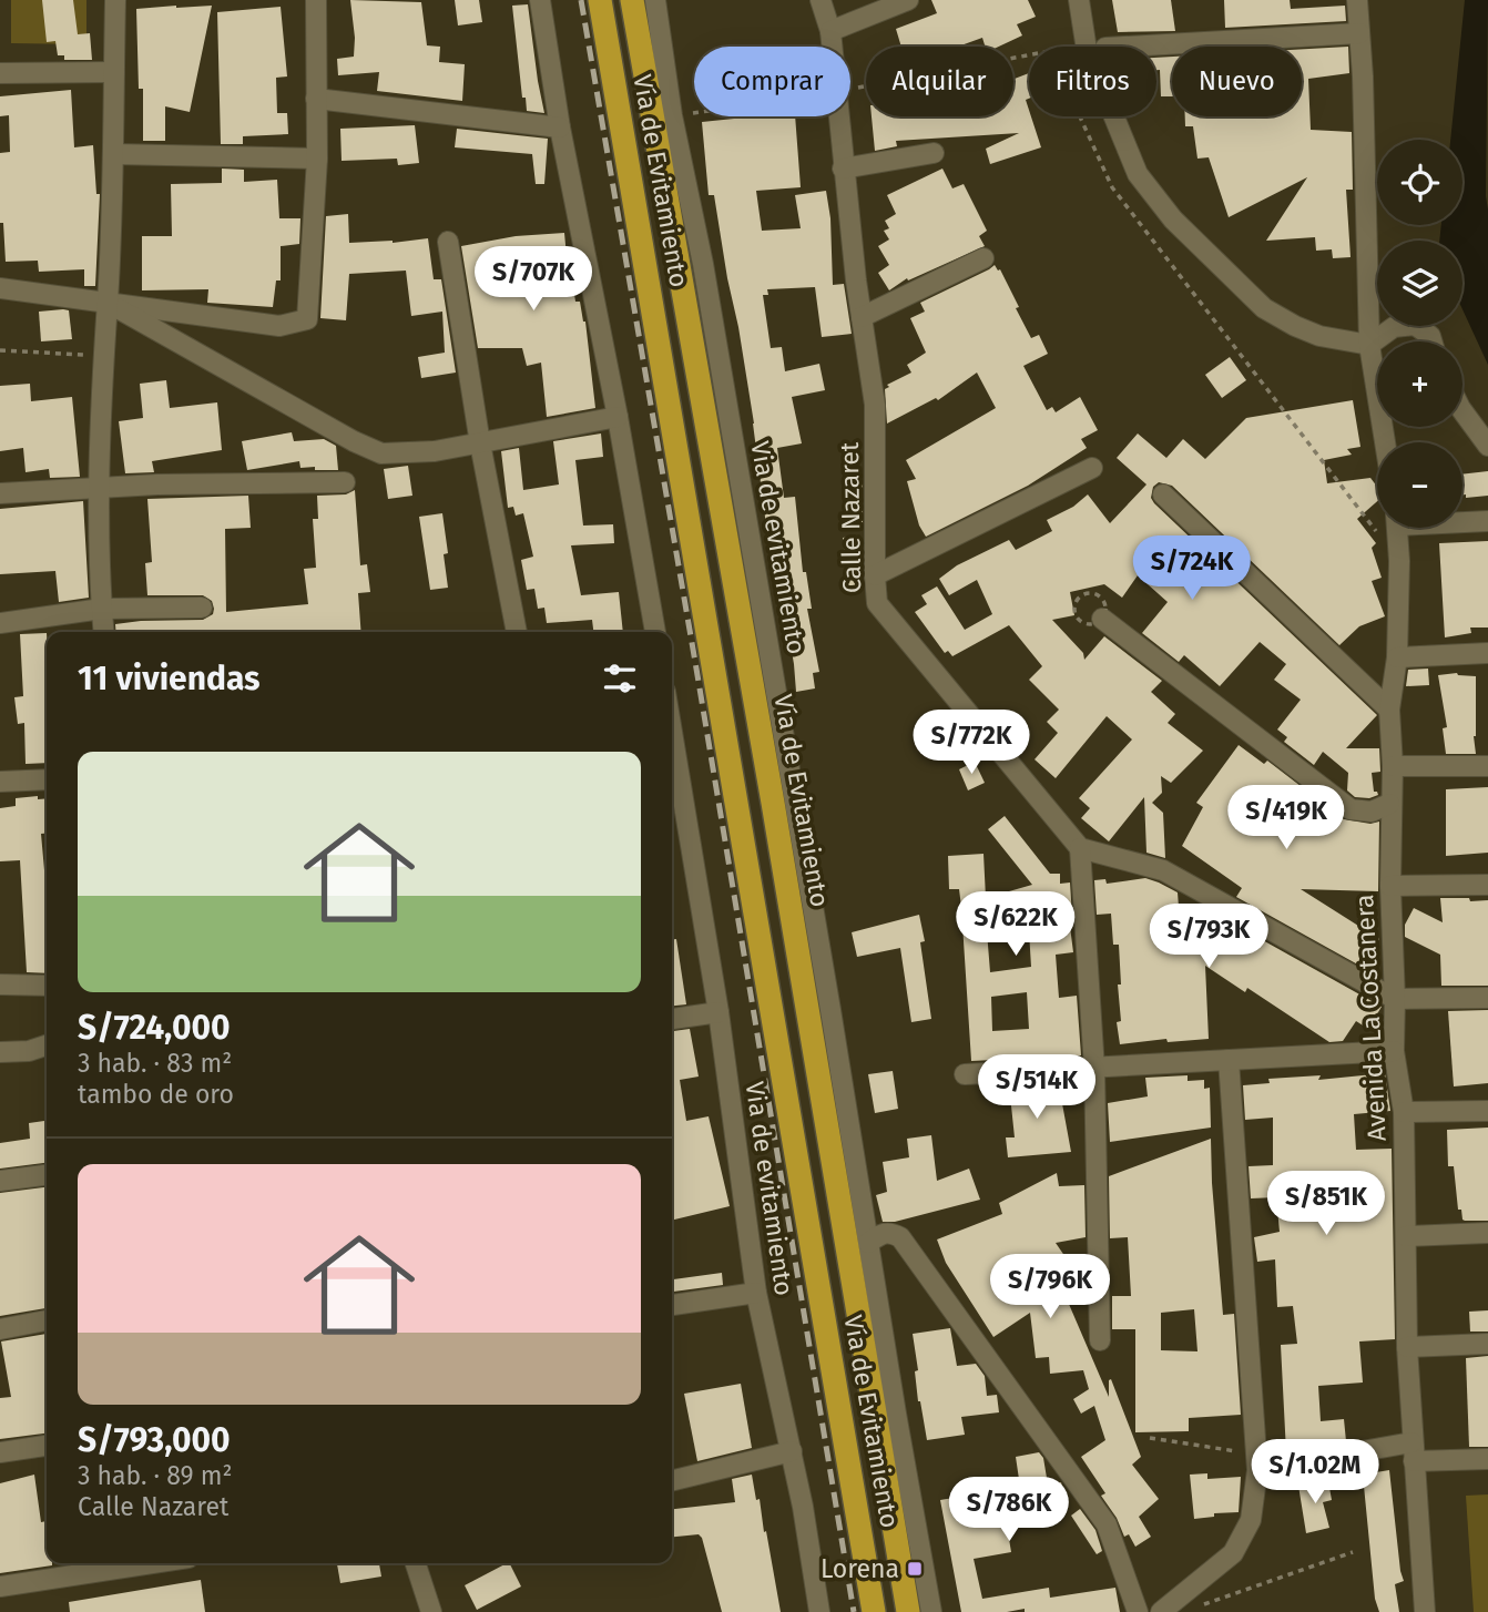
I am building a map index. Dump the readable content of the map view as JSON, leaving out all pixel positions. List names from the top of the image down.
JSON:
{
  "streets": {
    "highway": ["Vía de Evitamiento"],
    "street": ["Calle Nazaret", "Via de evitamiento", "Avenida La Costanera"]
  },
  "places": {
    "transit": ["Lorena"]
  },
  "page": {
    "chip": [
      "Comprar",
      "Alquilar",
      "Filtros",
      "Nuevo"
    ],
    "map_buttons": ["+", "−"],
    "price": [
      "S/707K",
      "S/724K",
      "S/772K",
      "S/419K",
      "S/622K",
      "S/793K",
      "S/514K",
      "S/851K",
      "S/796K",
      "S/1.02M",
      "S/786K"
    ],
    "heading": "11 viviendas",
    "list": [
      {
        "name": "S/724,000",
        "note": "3 hab. · 83 m² · tambo de oro"
      },
      {
        "name": "S/793,000",
        "note": "3 hab. · 89 m² · Calle Nazaret"
      }
    ]
  }
}
